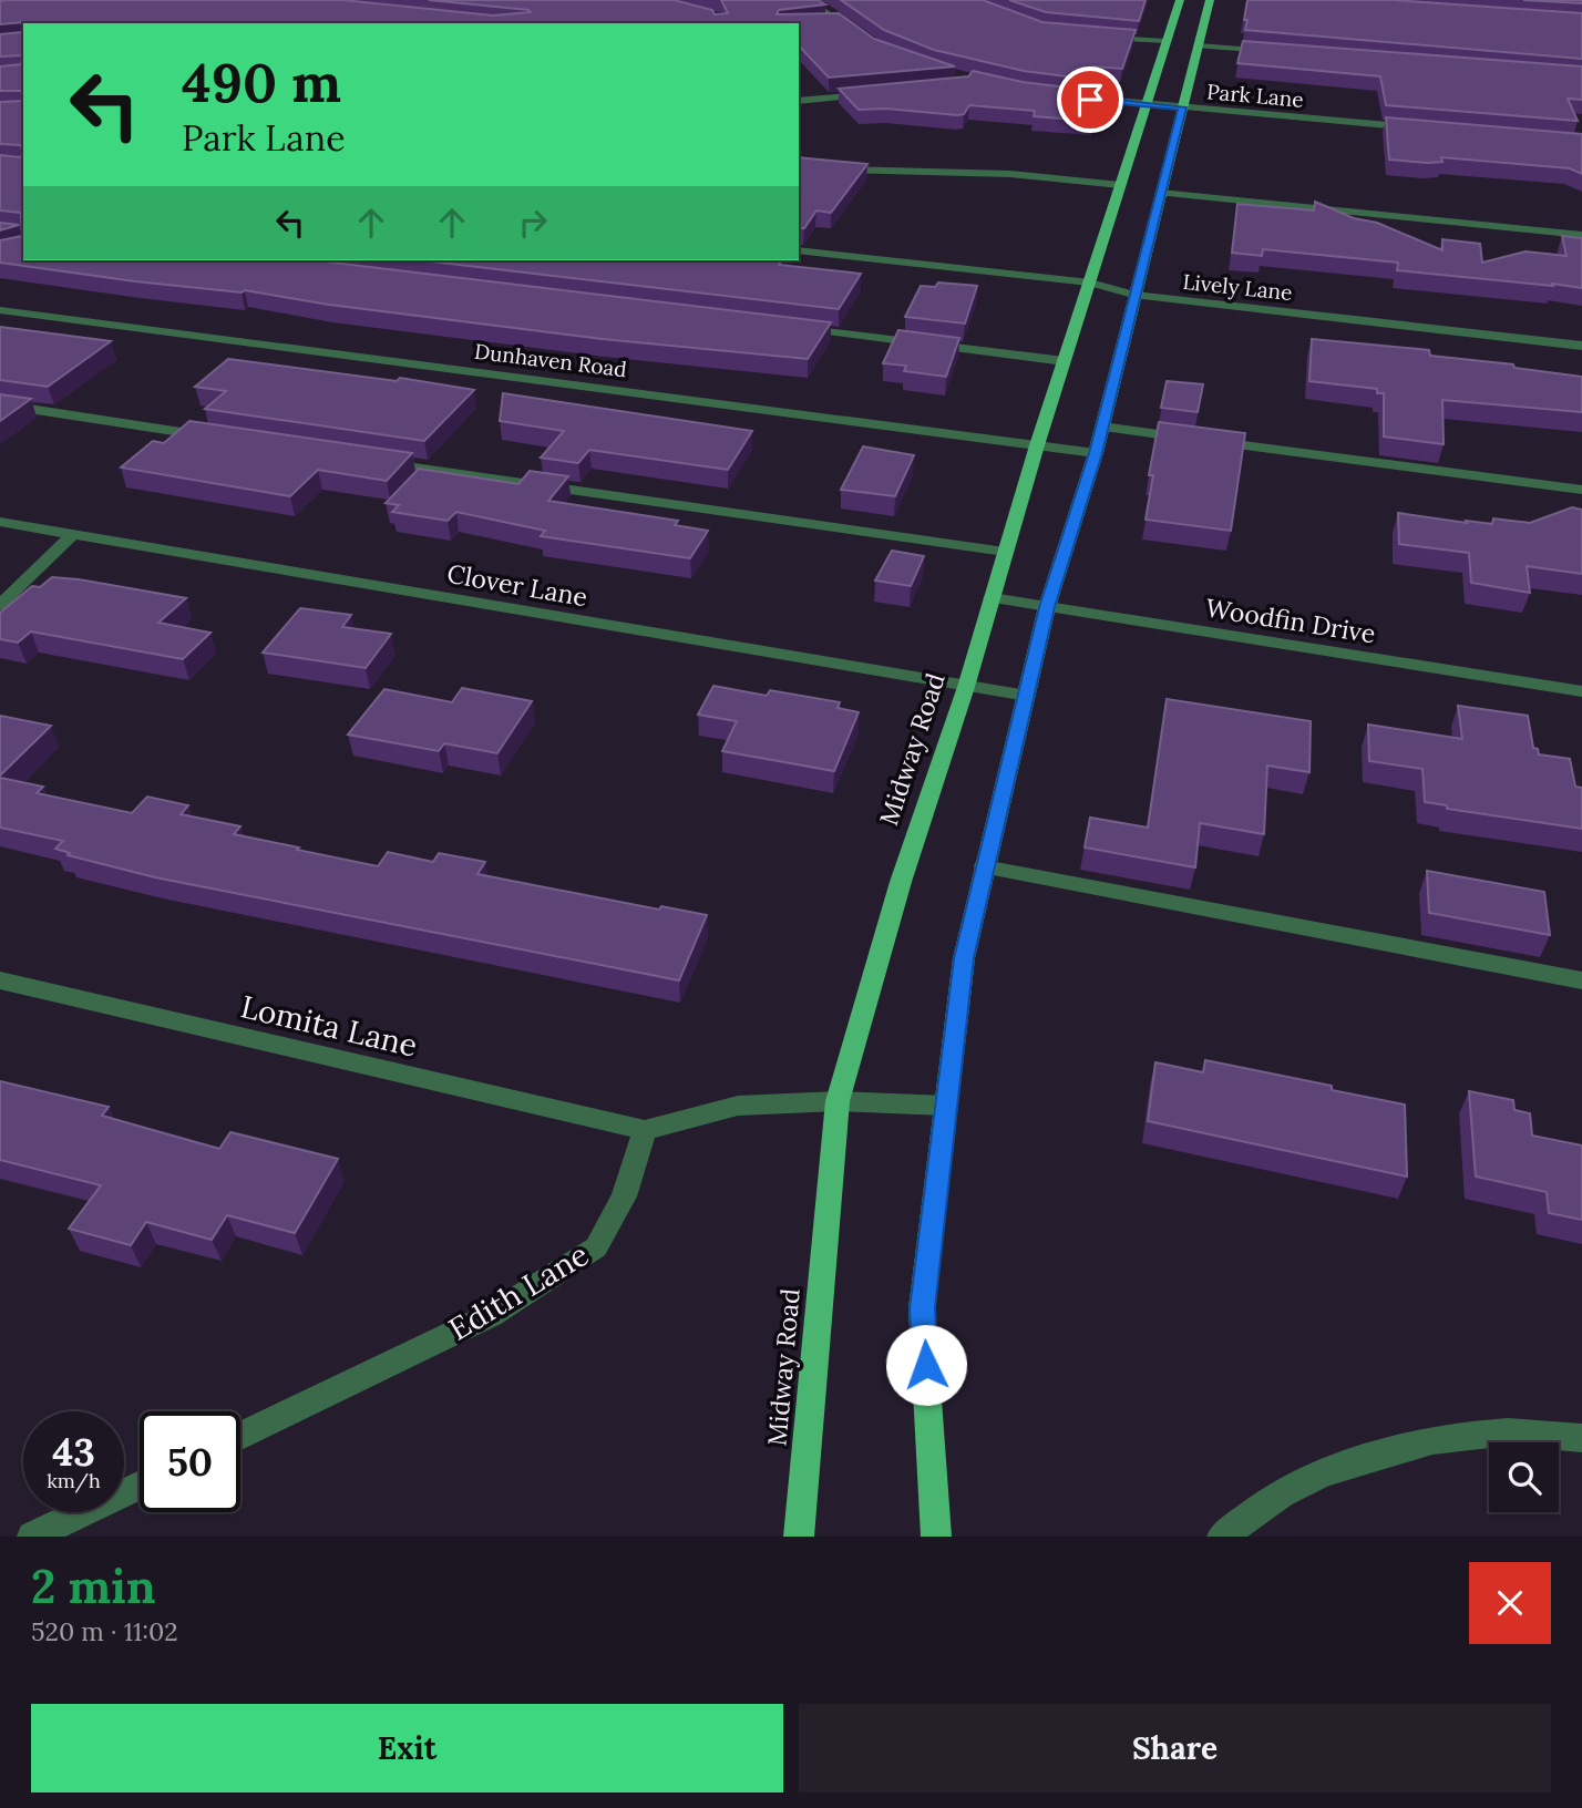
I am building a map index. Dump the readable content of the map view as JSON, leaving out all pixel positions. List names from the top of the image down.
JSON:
{
  "streets": {
    "main road": ["Midway Road"],
    "street": [
      "Park Lane",
      "Lively Lane",
      "Dunhaven Road",
      "Clover Lane",
      "Woodfin Drive",
      "Lomita Lane",
      "Edith Lane"
    ]
  },
  "crossings": [
    ["Park Lane", "Midway Road"],
    ["Lively Lane", "Midway Road"],
    ["Dunhaven Road", "Midway Road"],
    ["Clover Lane", "Midway Road"],
    ["Woodfin Drive", "Midway Road"],
    ["Lomita Lane", "Edith Lane"]
  ],
  "page": {
    "turn": ["490 m", "Park Lane"],
    "speed": "43 km/h",
    "limit": "50",
    "heading": ["2 min", "520 m · 11:02"],
    "buttons": ["Exit", "Share"]
  }
}
